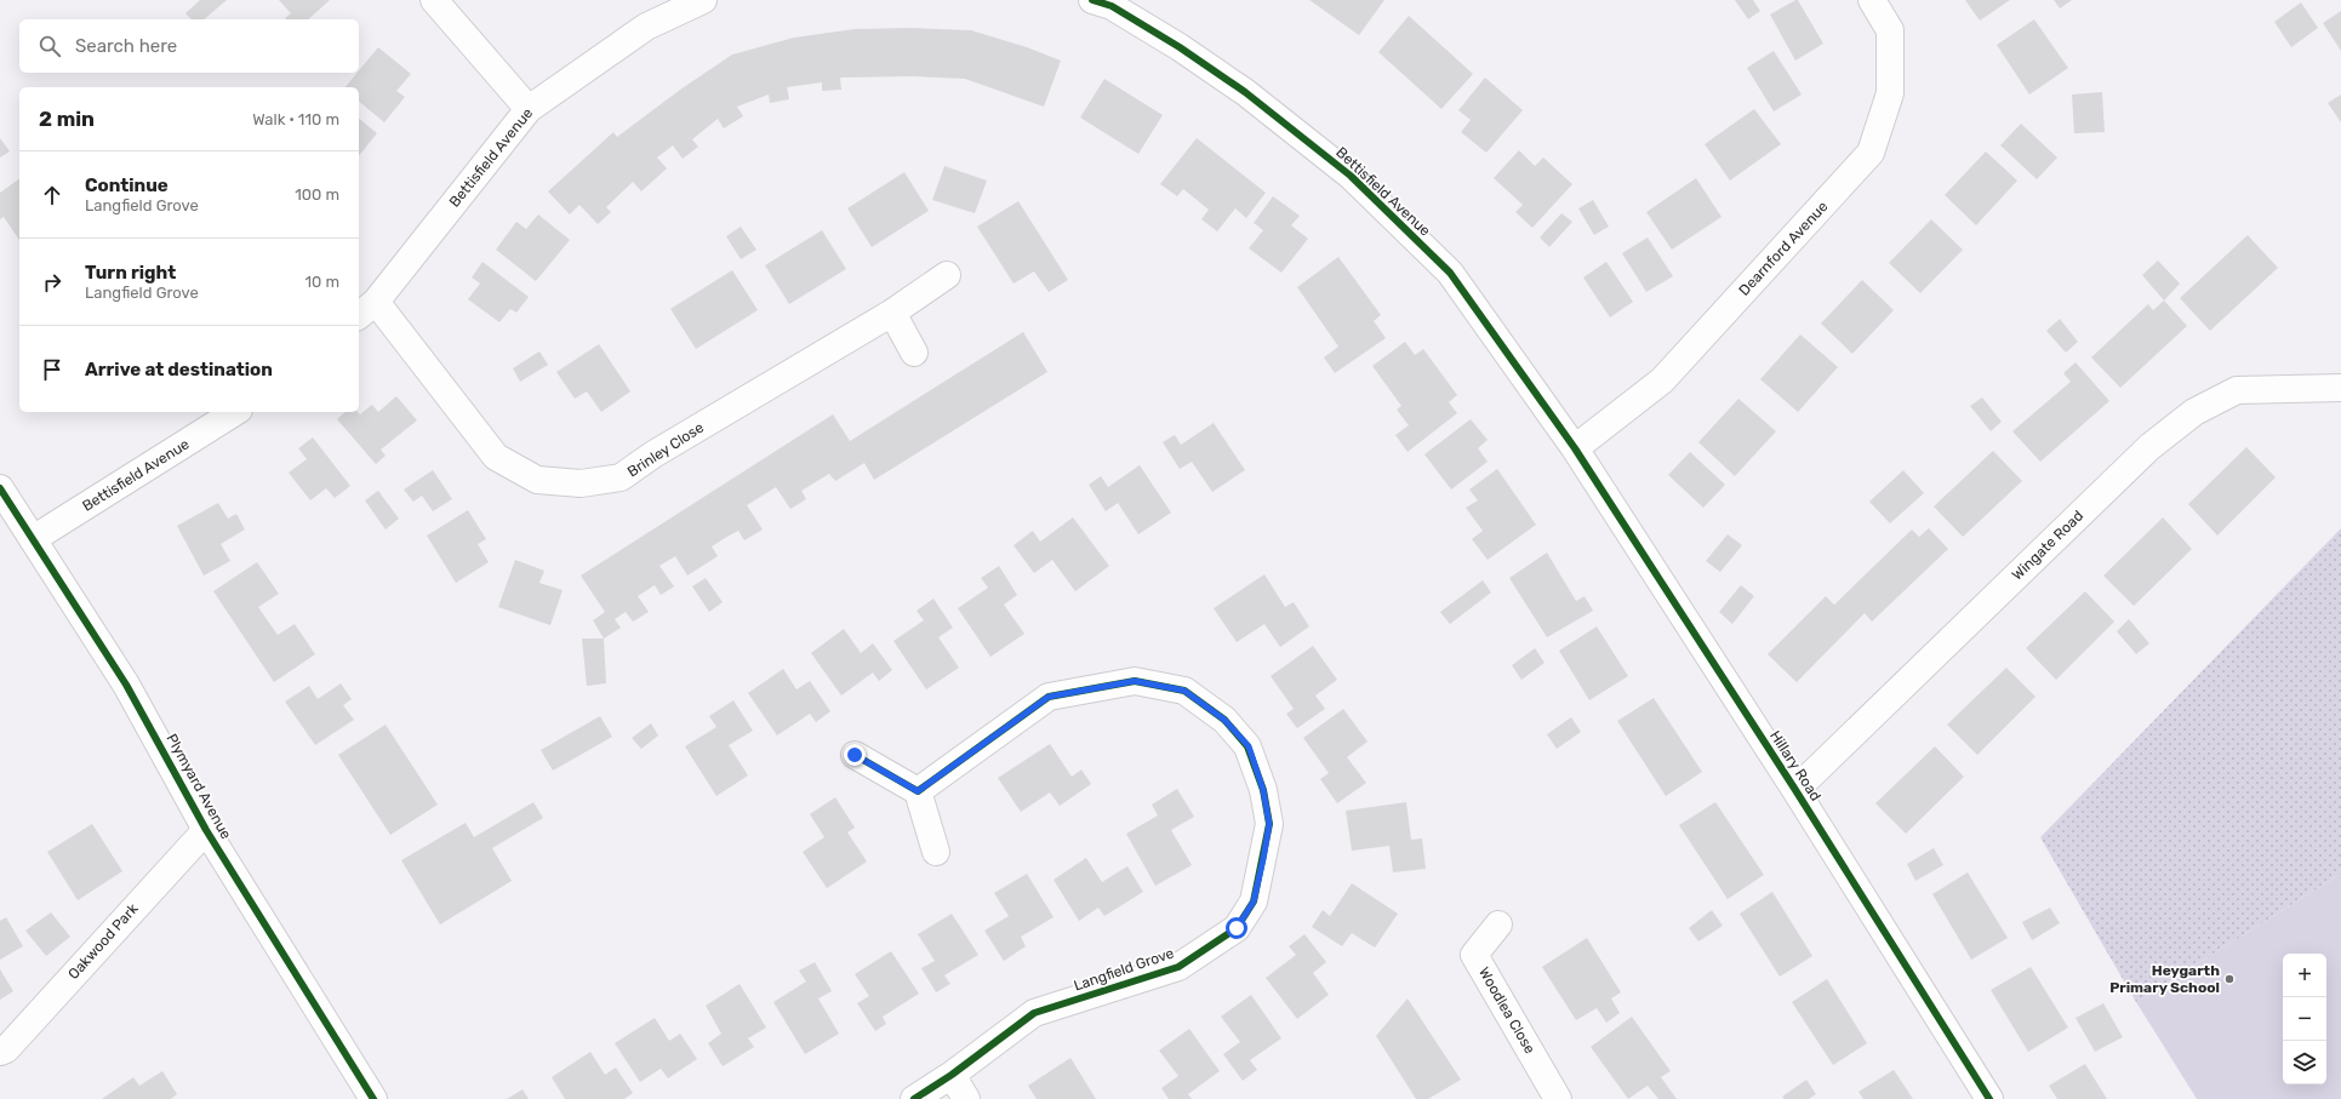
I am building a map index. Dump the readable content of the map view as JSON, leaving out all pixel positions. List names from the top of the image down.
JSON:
{
  "streets": {
    "street": [
      "Bettisfield Avenue",
      "Dearnford Avenue",
      "Brinley Close",
      "Wingate Road",
      "Hillary Road",
      "Plymyard Avenue",
      "Oakwood Park",
      "Langfield Grove",
      "Woodlea Close"
    ]
  },
  "crossings": [
    ["Bettisfield Avenue", "Dearnford Avenue"],
    ["Bettisfield Avenue", "Brinley Close"],
    ["Bettisfield Avenue", "Hillary Road"],
    ["Bettisfield Avenue", "Plymyard Avenue"],
    ["Dearnford Avenue", "Hillary Road"],
    ["Wingate Road", "Hillary Road"],
    ["Plymyard Avenue", "Oakwood Park"]
  ],
  "places": ["Heygarth Primary School"],
  "page": {
    "search": "Search here",
    "heading": ["2 min", "Walk · 110 m"],
    "list": [
      ["Continue", "Langfield Grove", "100 m"],
      ["Turn right", "Langfield Grove", "10 m"],
      "Arrive at destination"
    ],
    "map_buttons": ["+", "−"]
  }
}
